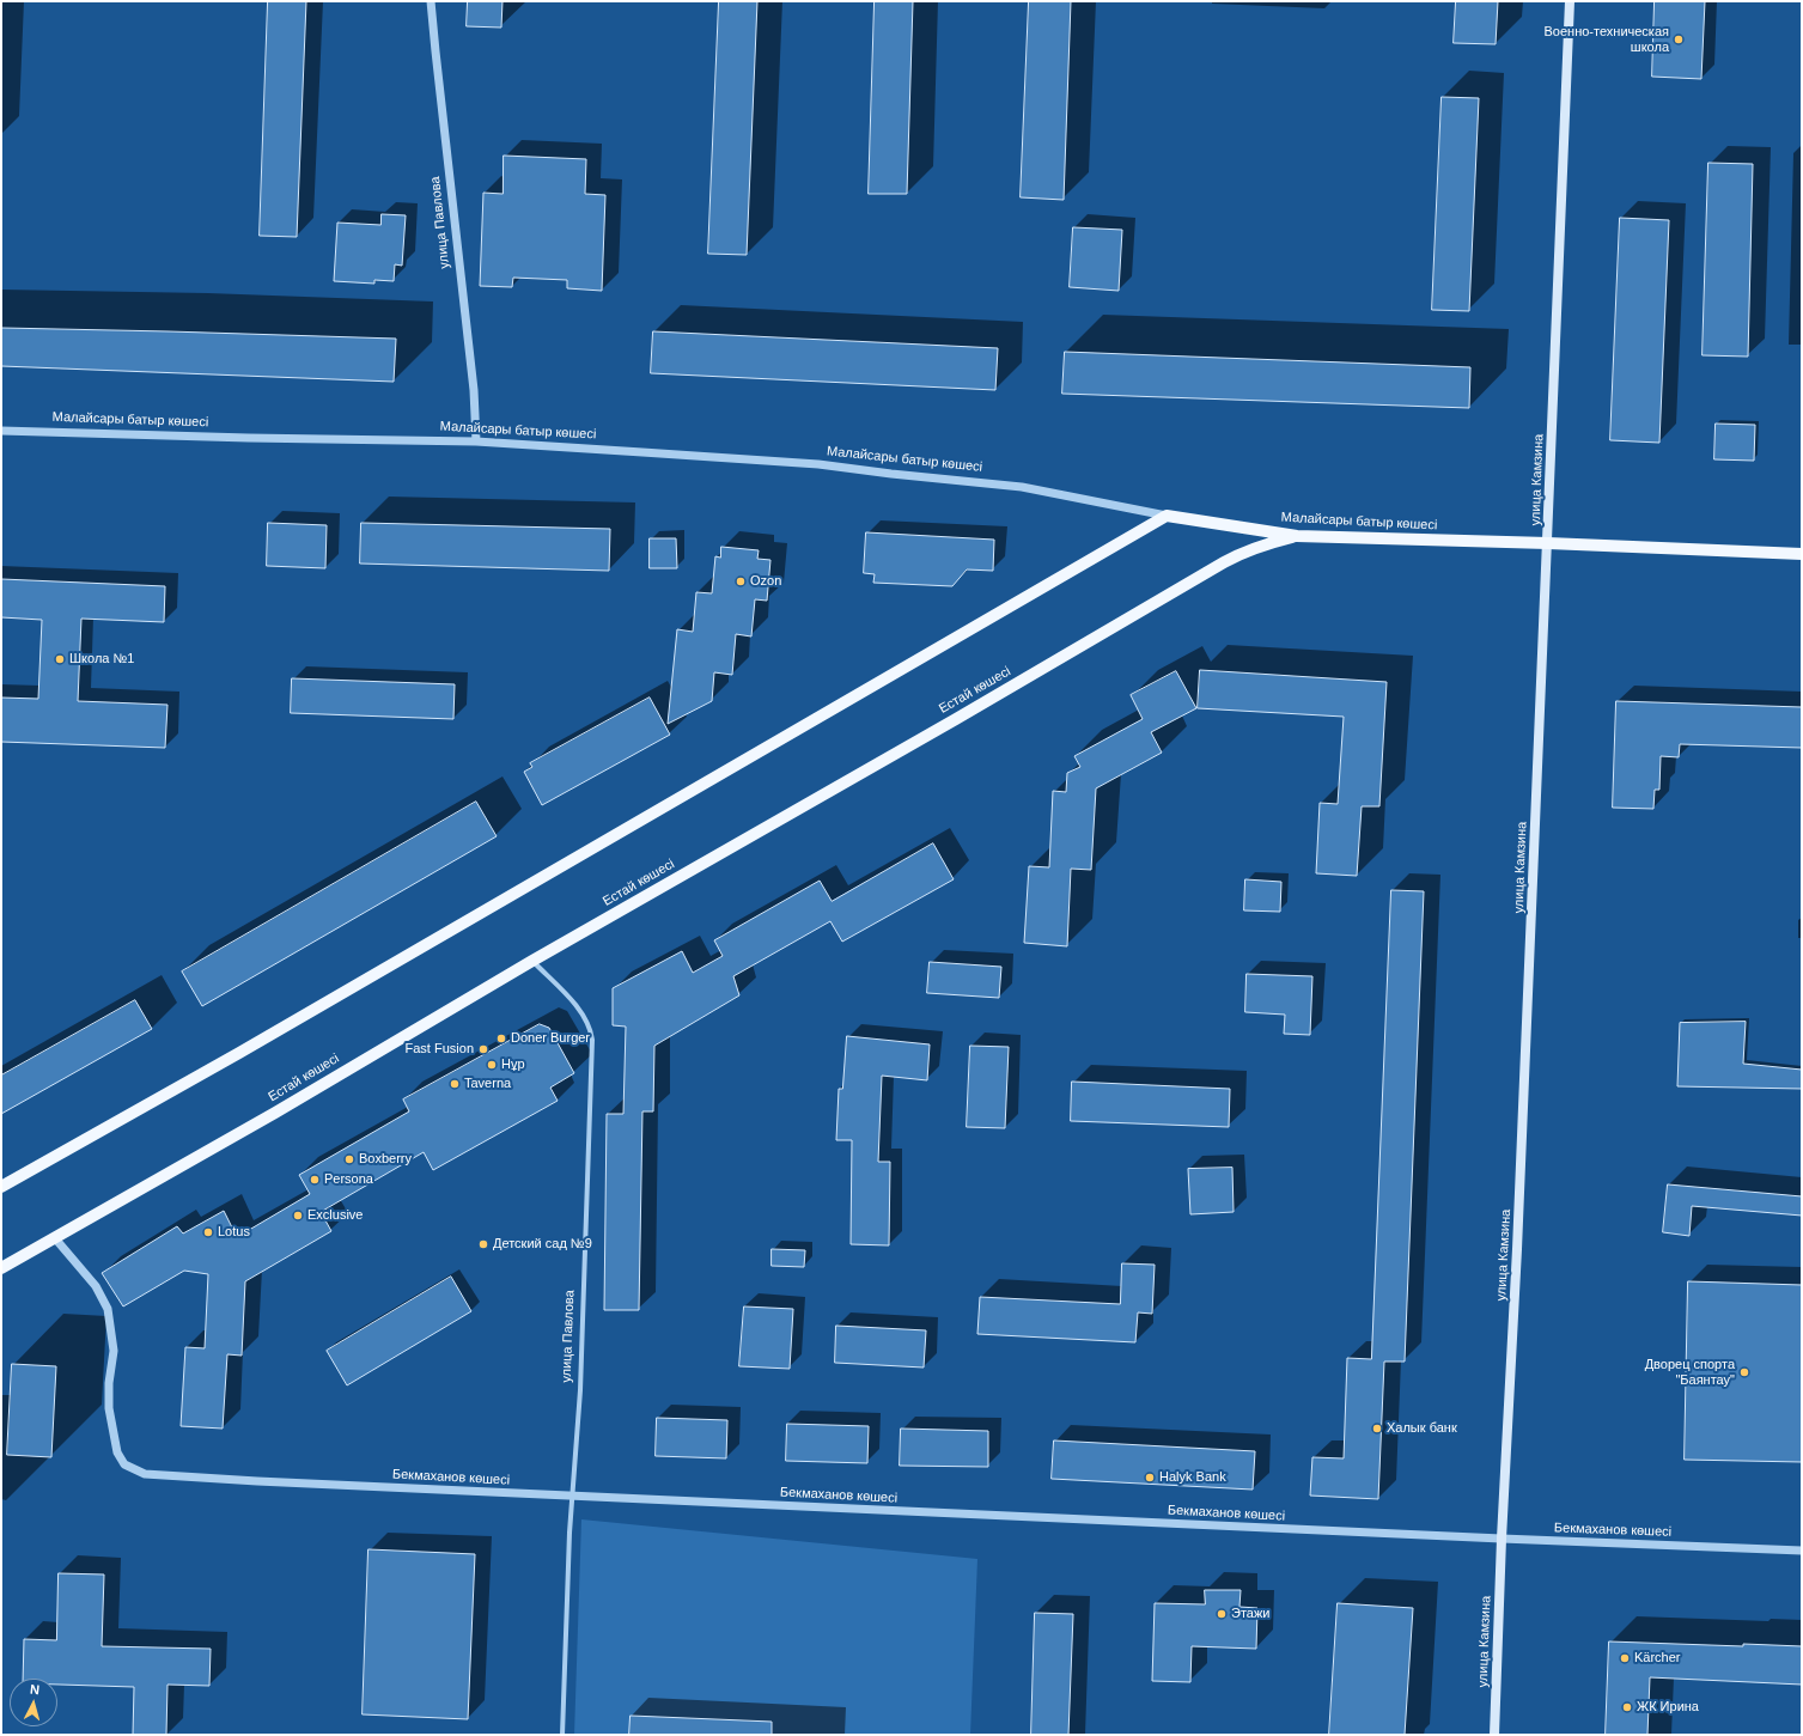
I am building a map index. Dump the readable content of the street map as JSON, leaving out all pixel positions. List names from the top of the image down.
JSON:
{
  "streets": {
    "main road": ["Малайсары батыр көшесі", "улица Камзина", "Естай көшесі"],
    "street": ["улица Павлова", "Бекмаханов көшесі"]
  },
  "crossings": [
    ["улица Павлова", "Малайсары батыр көшесі"],
    ["улица Павлова", "Естай көшесі"],
    ["улица Павлова", "Бекмаханов көшесі"],
    ["Малайсары батыр көшесі", "улица Камзина"],
    ["Малайсары батыр көшесі", "Естай көшесі"],
    ["улица Камзина", "Бекмаханов көшесі"],
    ["Естай көшесі", "Бекмаханов көшесі"]
  ],
  "places": [
    "Военно-техническая школа",
    "Ozon",
    "Школа №1",
    "Doner Burger",
    "Fast Fusion",
    "Нұр",
    "Taverna",
    "Boxberry",
    "Persona",
    "Exclusive",
    "Lotus",
    "Детский сад №9",
    "Дворец спорта \"Баянтау\"",
    "Халык банк",
    "Halyk Bank",
    "Этажи",
    "Kärcher",
    "ЖК Ирина"
  ],
  "north": "top"
}
